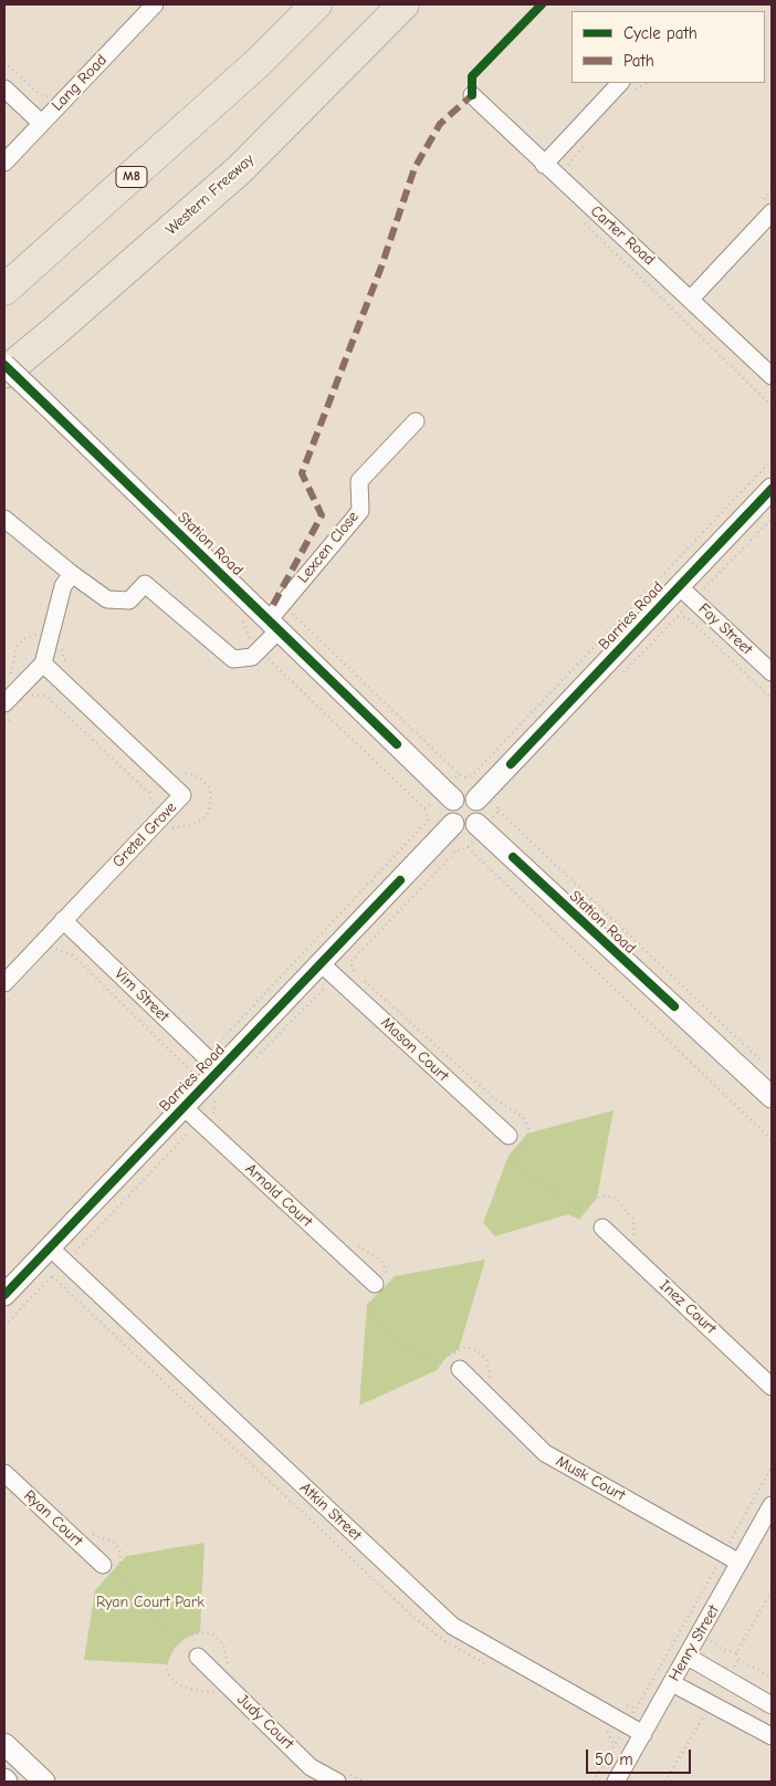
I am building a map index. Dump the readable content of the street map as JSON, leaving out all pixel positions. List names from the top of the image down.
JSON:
{
  "streets": {
    "highway": ["M8", "Western Freeway"],
    "street": [
      "Lang Road",
      "Carter Road",
      "Station Road",
      "Lexcen Close",
      "Barries Road",
      "Fay Street",
      "Gretel Grove",
      "Vim Street",
      "Mason Court",
      "Arnold Court",
      "Inez Court",
      "Musk Court",
      "Atkin Street",
      "Ryan Court",
      "Henry Street",
      "Judy Court"
    ]
  },
  "crossings": [
    ["Station Road", "Lexcen Close"],
    ["Station Road", "Barries Road"],
    ["Barries Road", "Fay Street"],
    ["Barries Road", "Vim Street"],
    ["Barries Road", "Mason Court"],
    ["Barries Road", "Arnold Court"],
    ["Barries Road", "Atkin Street"],
    ["Gretel Grove", "Vim Street"],
    ["Musk Court", "Henry Street"],
    ["Atkin Street", "Henry Street"]
  ],
  "parks": ["Ryan Court Park"],
  "legend": ["Cycle path", "Path"],
  "scale_bar": "50 m"
}
